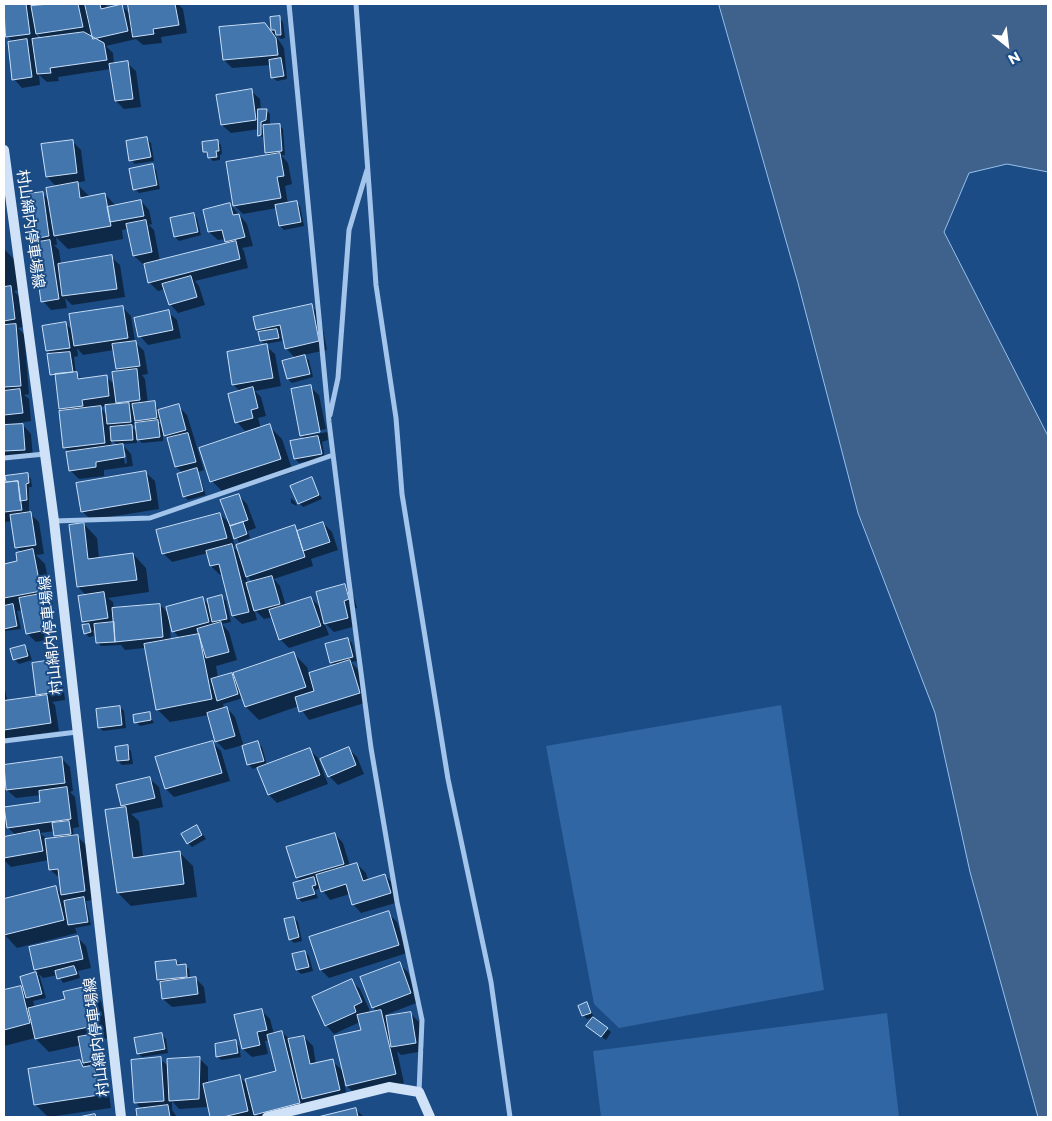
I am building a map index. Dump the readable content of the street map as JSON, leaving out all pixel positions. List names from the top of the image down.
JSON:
{
  "streets": {
    "main road": ["村山綿内停車場線"]
  },
  "north": "bottom right"
}
